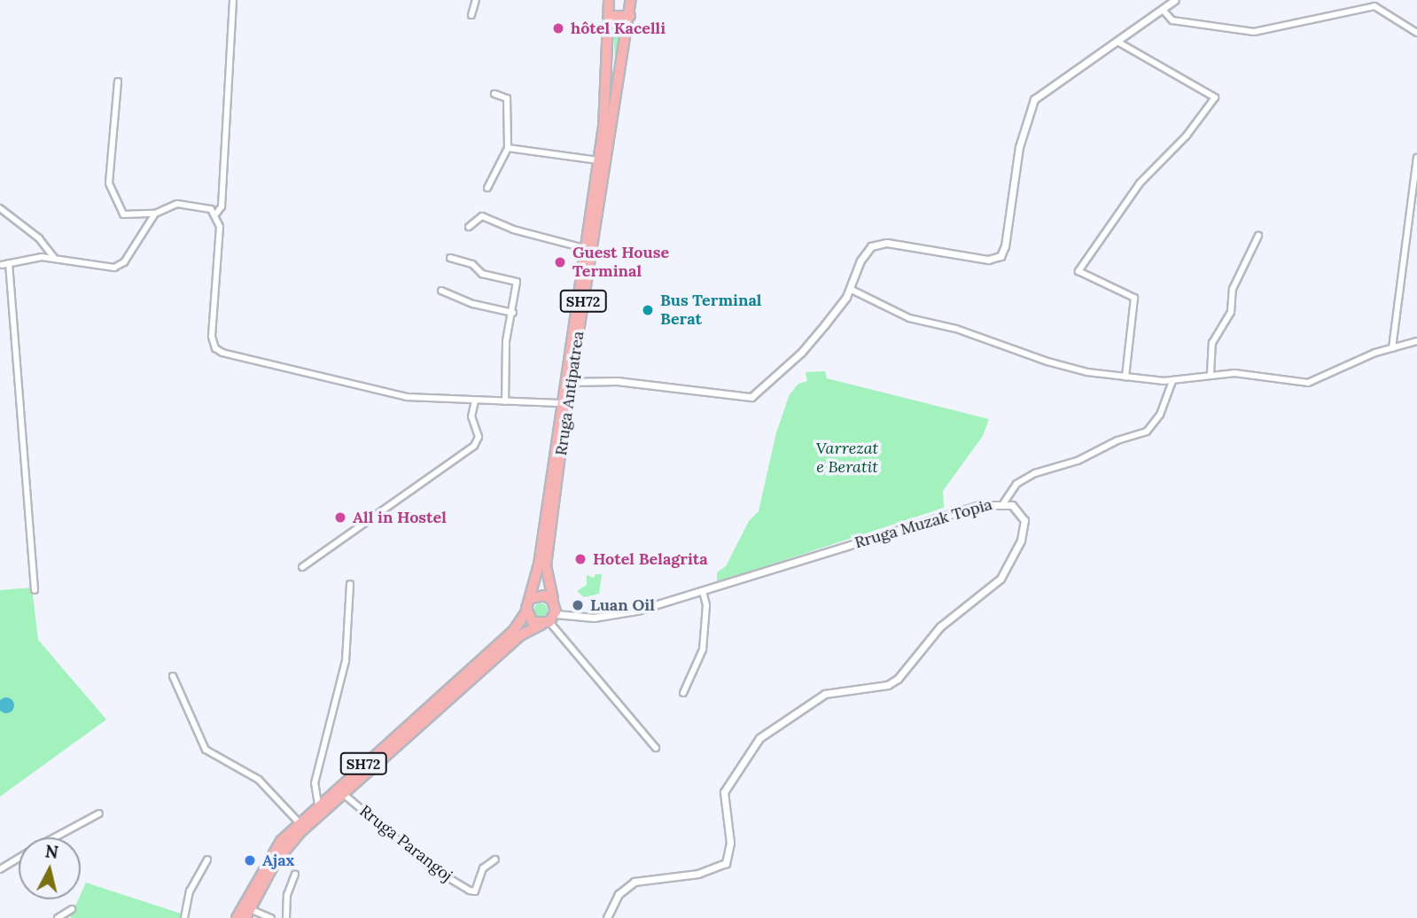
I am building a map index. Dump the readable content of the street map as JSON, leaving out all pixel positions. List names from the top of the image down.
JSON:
{
  "streets": {
    "main road": ["SH72", "Rruga Antipatrea"],
    "street": ["Rruga Muzak Topia", "Rruga Parangoj"]
  },
  "crossings": [
    ["Rruga Antipatrea", "Rruga Muzak Topia"],
    ["Rruga Antipatrea", "Rruga Parangoj"]
  ],
  "parks": ["Varrezat e Beratit"],
  "places": [
    "hôtel Kacelli",
    "Guest House Terminal",
    "Bus Terminal Berat",
    "All in Hostel",
    "Hotel Belagrita",
    "Luan Oil",
    "Ajax"
  ],
  "north": "top"
}
